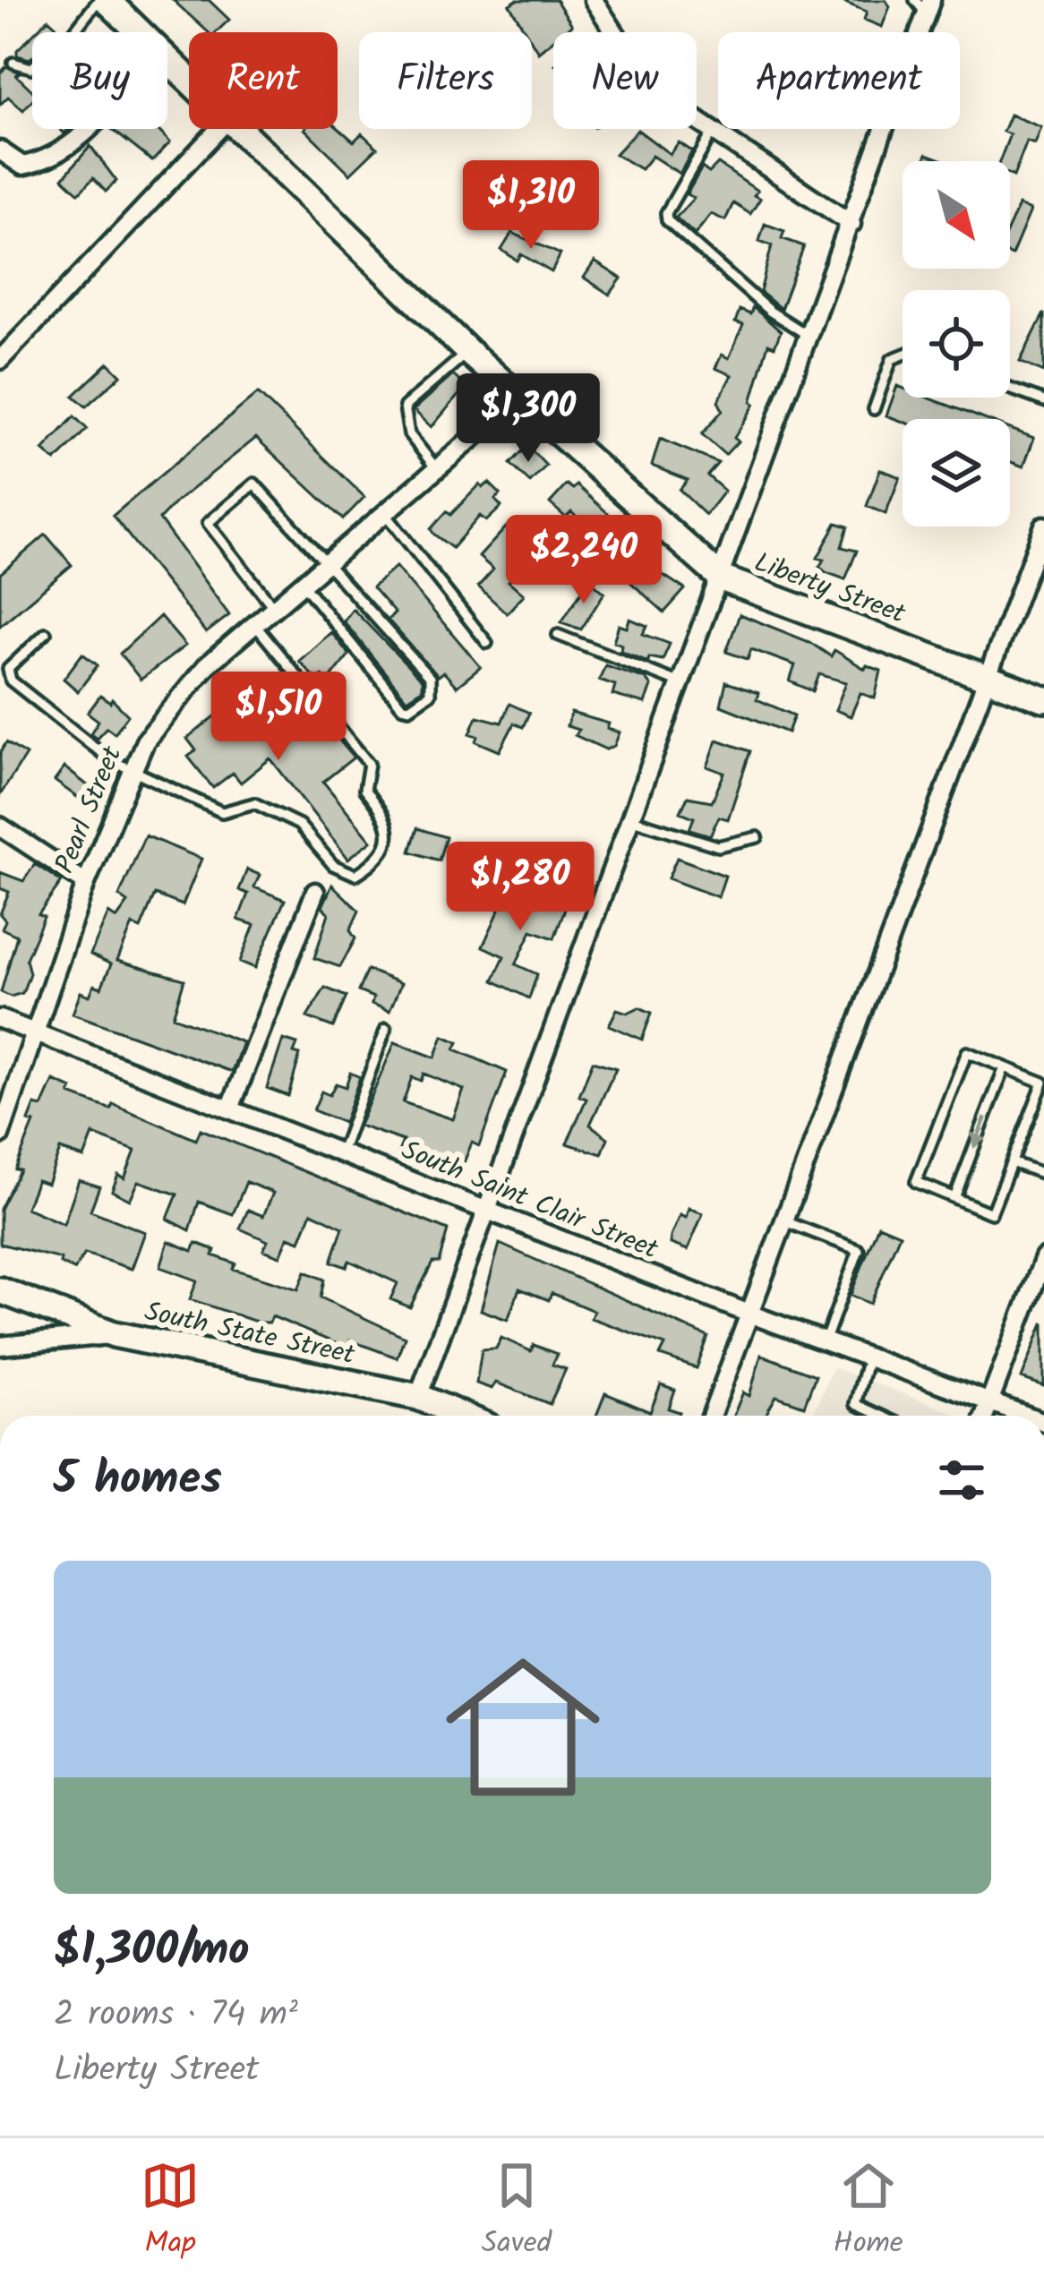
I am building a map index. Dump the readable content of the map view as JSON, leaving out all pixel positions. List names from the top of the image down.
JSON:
{
  "streets": {
    "street": [
      "Liberty Street",
      "Pearl Street",
      "South Saint Clair Street",
      "South State Street"
    ]
  },
  "crossings": [
    ["Liberty Street", "Pearl Street"],
    ["Pearl Street", "South Saint Clair Street"]
  ],
  "north": "bottom right",
  "page": {
    "chip": [
      "Buy",
      "Rent",
      "Filters",
      "New",
      "Apartment"
    ],
    "price": [
      "$1,310",
      "$1,300",
      "$2,240",
      "$1,510",
      "$1,280"
    ],
    "heading": "5 homes",
    "list": [
      {
        "name": "$1,300/mo",
        "note": "2 rooms · 74 m² · Liberty Street"
      }
    ],
    "tabs": ["Map", "Saved", "Home"]
  }
}
